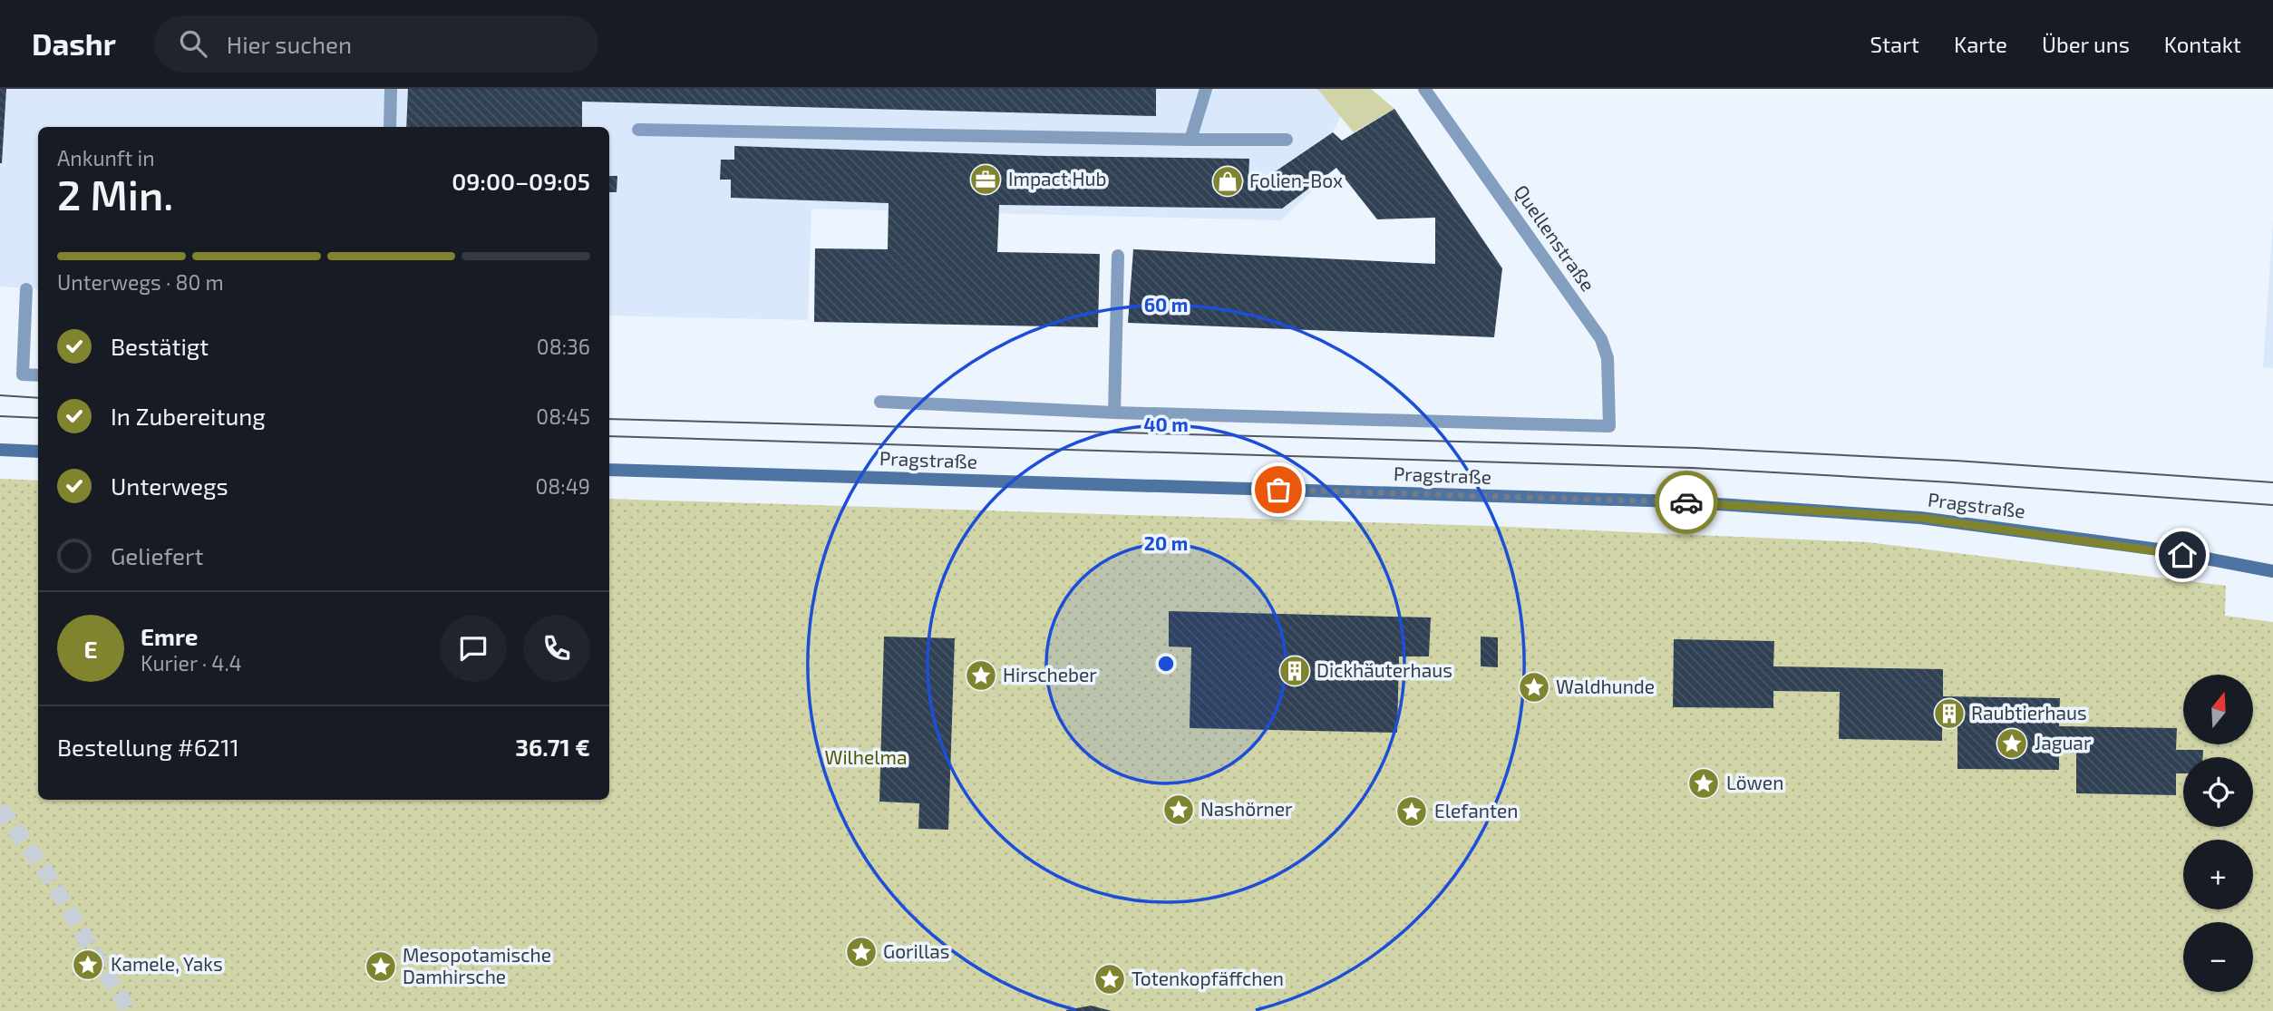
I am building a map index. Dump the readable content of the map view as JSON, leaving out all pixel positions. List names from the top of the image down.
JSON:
{
  "streets": {
    "main road": ["Pragstraße"],
    "street": ["Quellenstraße"]
  },
  "parks": ["Wilhelma"],
  "places": {
    "office": ["Impact Hub"],
    "shop": ["Folien-Box"],
    "building": ["Dickhäuterhaus", "Raubtierhaus"],
    "place": [
      "Hirscheber",
      "Waldhunde",
      "Jaguar",
      "Löwen",
      "Nashörner",
      "Elefanten",
      "Gorillas",
      "Kamele, Yaks",
      "Mesopotamische Damhirsche",
      "Totenkopfäffchen"
    ]
  },
  "north": "top",
  "page": {
    "header": "Dashr",
    "search": "Hier suchen",
    "nav": [
      "Start",
      "Karte",
      "Über uns",
      "Kontakt"
    ],
    "heading": ["2 Min.", "Ankunft in", "09:00–09:05"],
    "panel": [
      "Emre",
      "Kurier · 4.4",
      "Bestellung #6211",
      "36.71 €"
    ],
    "bar": "Unterwegs · 80 m",
    "list": [
      ["Bestätigt", "08:36"],
      ["In Zubereitung", "08:45"],
      ["Unterwegs", "08:49"],
      "Geliefert"
    ],
    "round": "E",
    "map_buttons": ["+", "−"]
  },
  "rings": ["60 m", "40 m", "20 m"]
}
